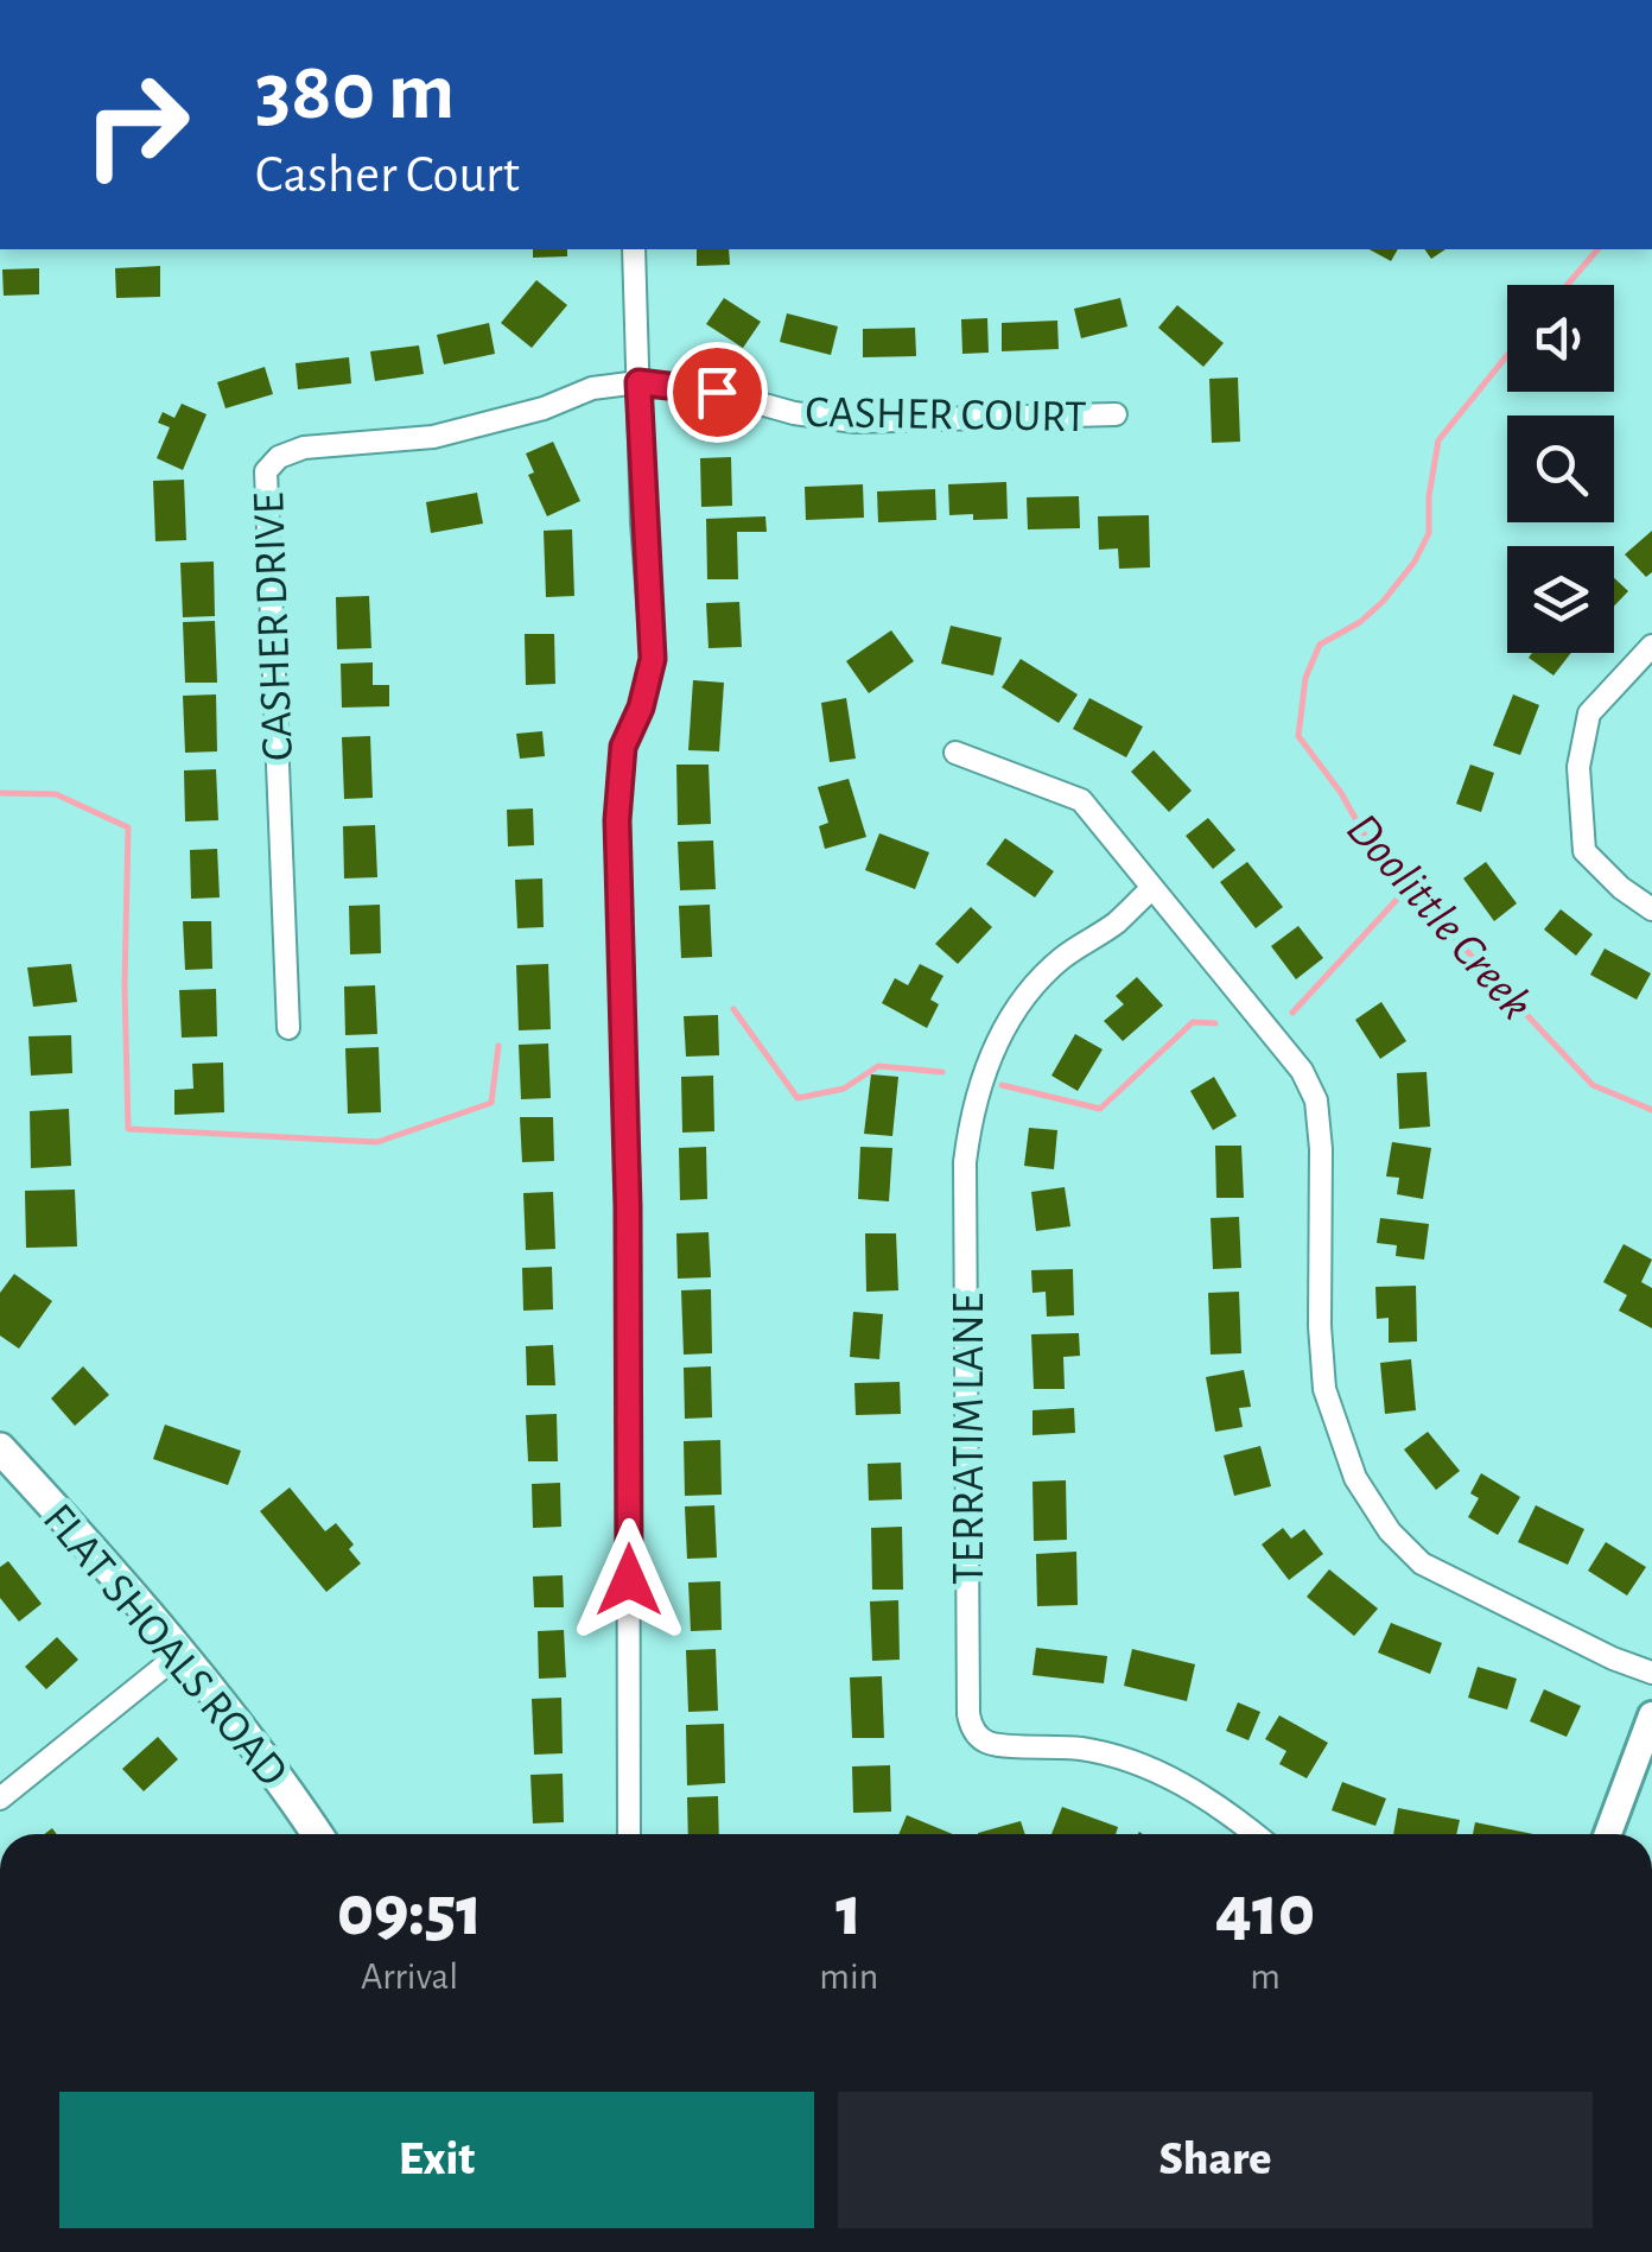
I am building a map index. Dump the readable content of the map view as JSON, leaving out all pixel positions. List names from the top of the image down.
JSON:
{
  "streets": {
    "main road": ["FLAT SHOALS ROAD"],
    "street": ["CASHER COURT", "CASHER DRIVE", "TERRATIM LANE"]
  },
  "crossings": [
    ["CASHER COURT", "CASHER DRIVE"]
  ],
  "water": ["Doolittle Creek"],
  "page": {
    "turn": ["380 m", "Casher Court"],
    "eta": [
      "09:51",
      "Arrival",
      "1",
      "min",
      "410",
      "m"
    ],
    "buttons": ["Exit", "Share"]
  }
}
